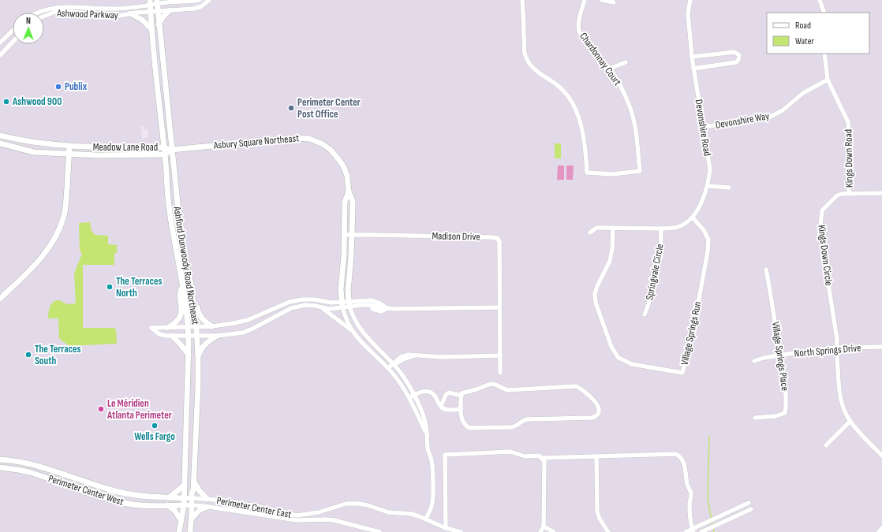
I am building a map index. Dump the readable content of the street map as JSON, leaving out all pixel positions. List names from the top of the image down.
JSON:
{
  "streets": {
    "main road": [
      "Asbury Square Northeast",
      "Meadow Lane Road",
      "Ashford Dunwoody Road Northeast",
      "Perimeter Center West"
    ],
    "street": [
      "Ashwood Parkway",
      "Chardonnay Court",
      "Devonshire Way",
      "Devonshire Road",
      "Kings Down Road",
      "Madison Drive",
      "Kings Down Circle",
      "Springvale Circle",
      "Village Springs Run",
      "North Springs Drive",
      "Village Springs Place",
      "Perimeter Center East"
    ]
  },
  "crossings": [
    ["Ashwood Parkway", "Ashford Dunwoody Road Northeast"],
    ["Devonshire Way", "Devonshire Road"],
    ["Devonshire Way", "Kings Down Road"],
    ["Devonshire Road", "Springvale Circle"],
    ["Devonshire Road", "Village Springs Run"],
    ["Asbury Square Northeast", "Meadow Lane Road"],
    ["Asbury Square Northeast", "Madison Drive"],
    ["Asbury Square Northeast", "Ashford Dunwoody Road Northeast"],
    ["Meadow Lane Road", "Ashford Dunwoody Road Northeast"],
    ["Kings Down Road", "Kings Down Circle"],
    ["Kings Down Circle", "North Springs Drive"],
    ["Ashford Dunwoody Road Northeast", "Perimeter Center West"],
    ["Ashford Dunwoody Road Northeast", "Perimeter Center East"],
    ["North Springs Drive", "Village Springs Place"],
    ["Perimeter Center West", "Perimeter Center East"]
  ],
  "places": [
    "Publix",
    "Ashwood 900",
    "Perimeter Center Post Office",
    "The Terraces North",
    "The Terraces South",
    "Le Méridien Atlanta Perimeter",
    "Wells Fargo"
  ],
  "legend": ["Road", "Water"],
  "north": "top"
}
